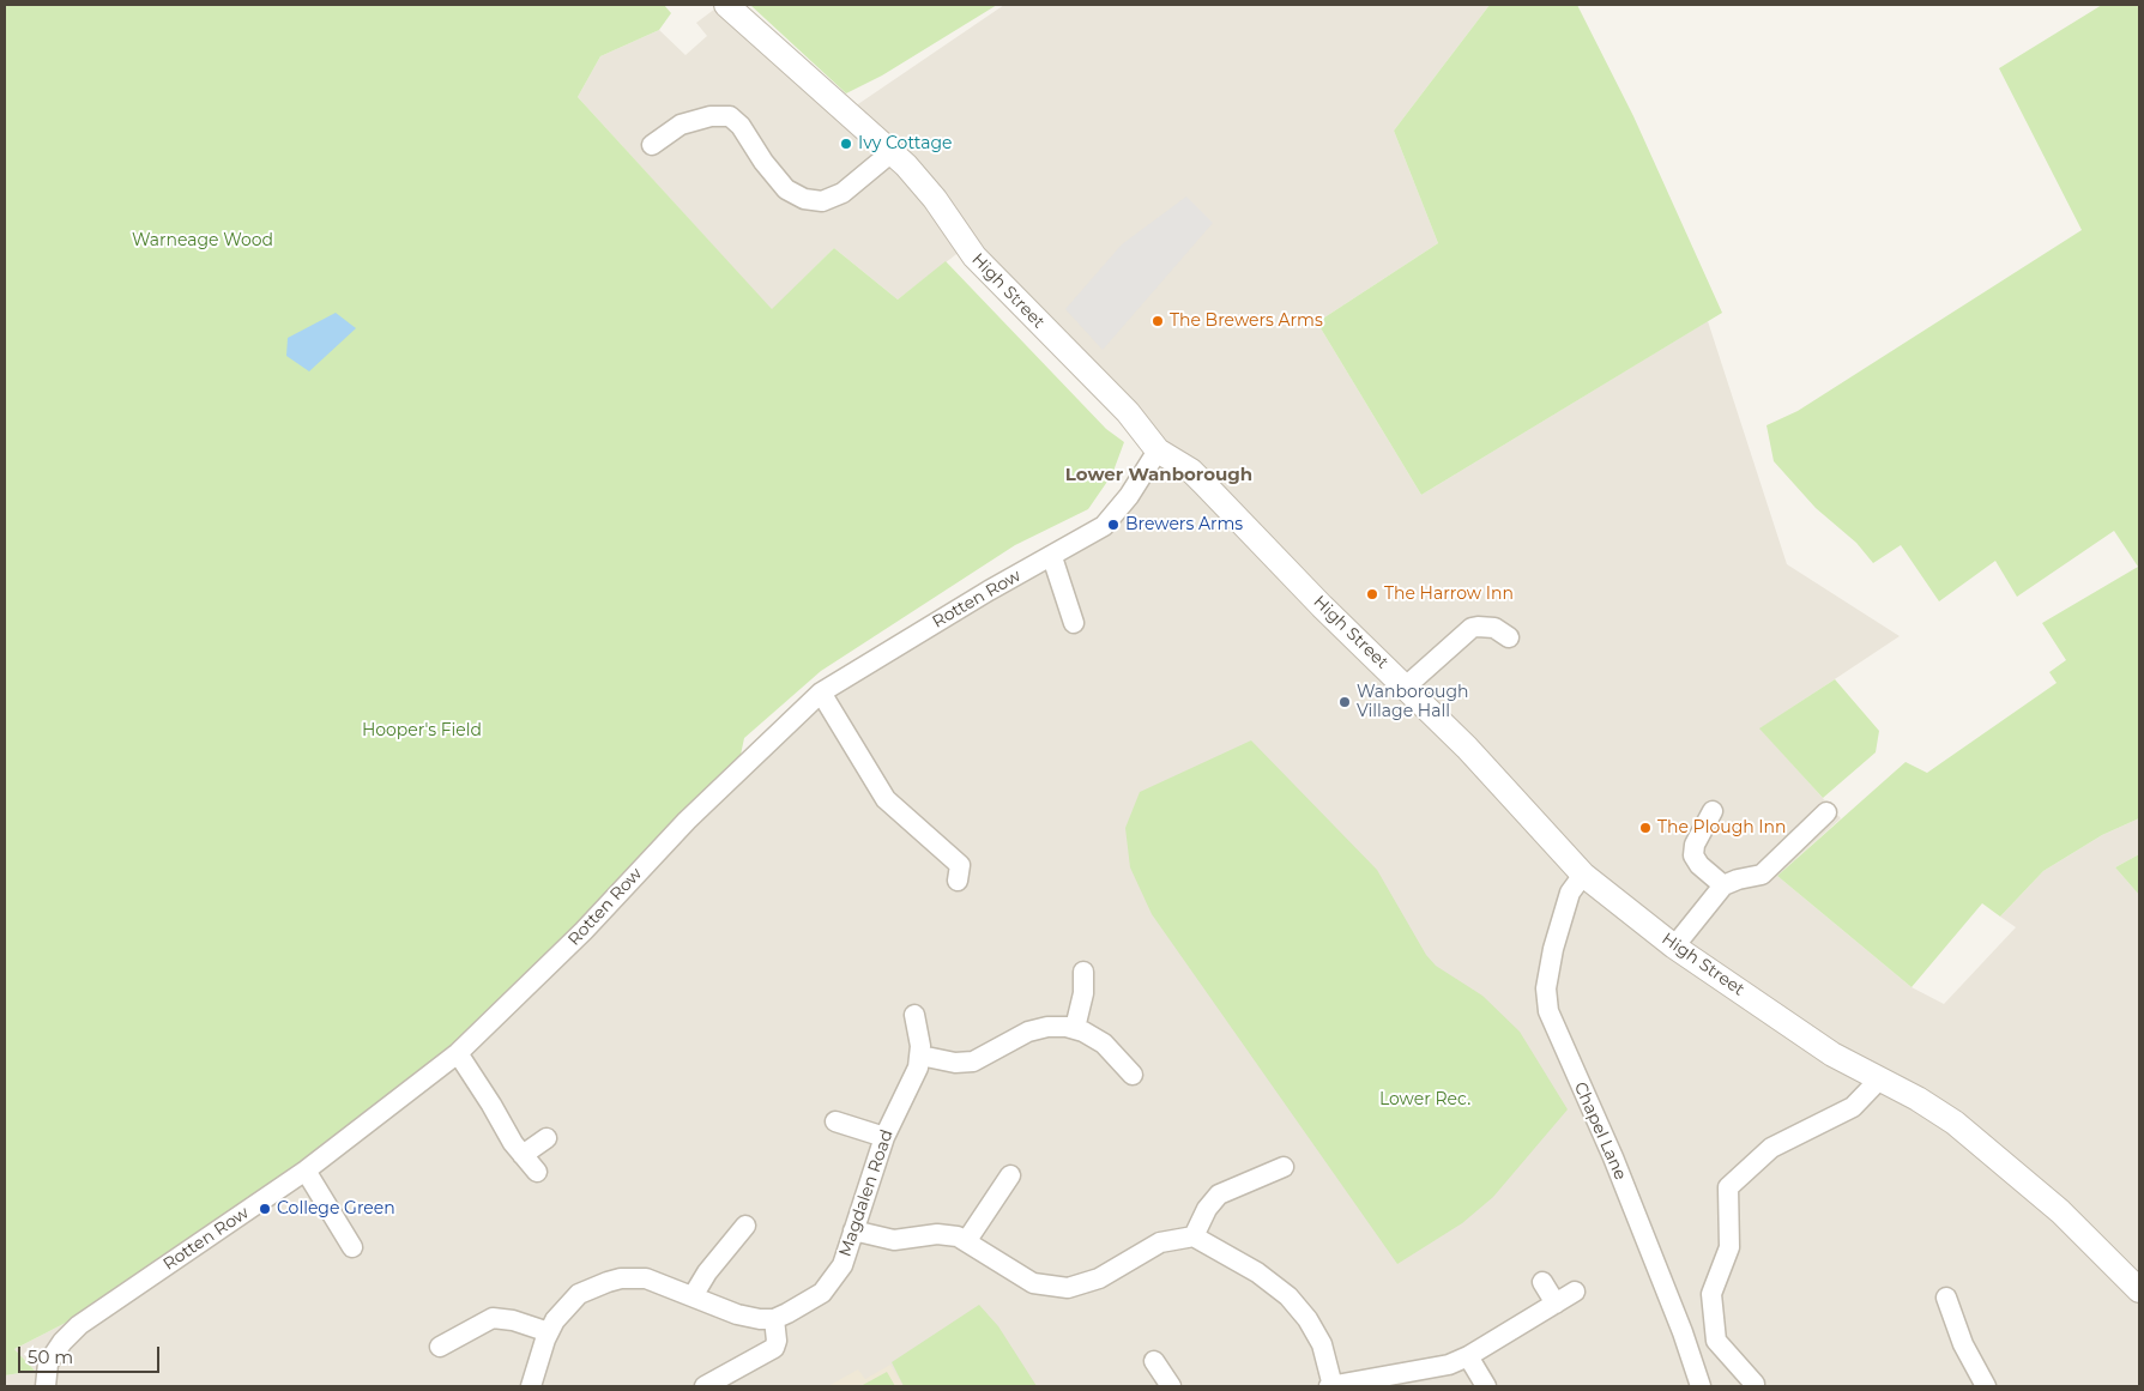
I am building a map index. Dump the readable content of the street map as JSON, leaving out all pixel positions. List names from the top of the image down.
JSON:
{
  "streets": {
    "street": [
      "High Street",
      "Rotten Row",
      "Chapel Lane",
      "Magdalen Road"
    ]
  },
  "crossings": [
    ["High Street", "Rotten Row"],
    ["High Street", "Chapel Lane"]
  ],
  "districts": ["Lower Wanborough"],
  "parks": ["Warneage Wood", "Hooper's Field", "Lower Rec."],
  "places": [
    "Ivy Cottage",
    "The Brewers Arms",
    "Brewers Arms",
    "The Harrow Inn",
    "Wanborough Village Hall",
    "The Plough Inn",
    "College Green"
  ],
  "scale_bar": "50 m"
}
